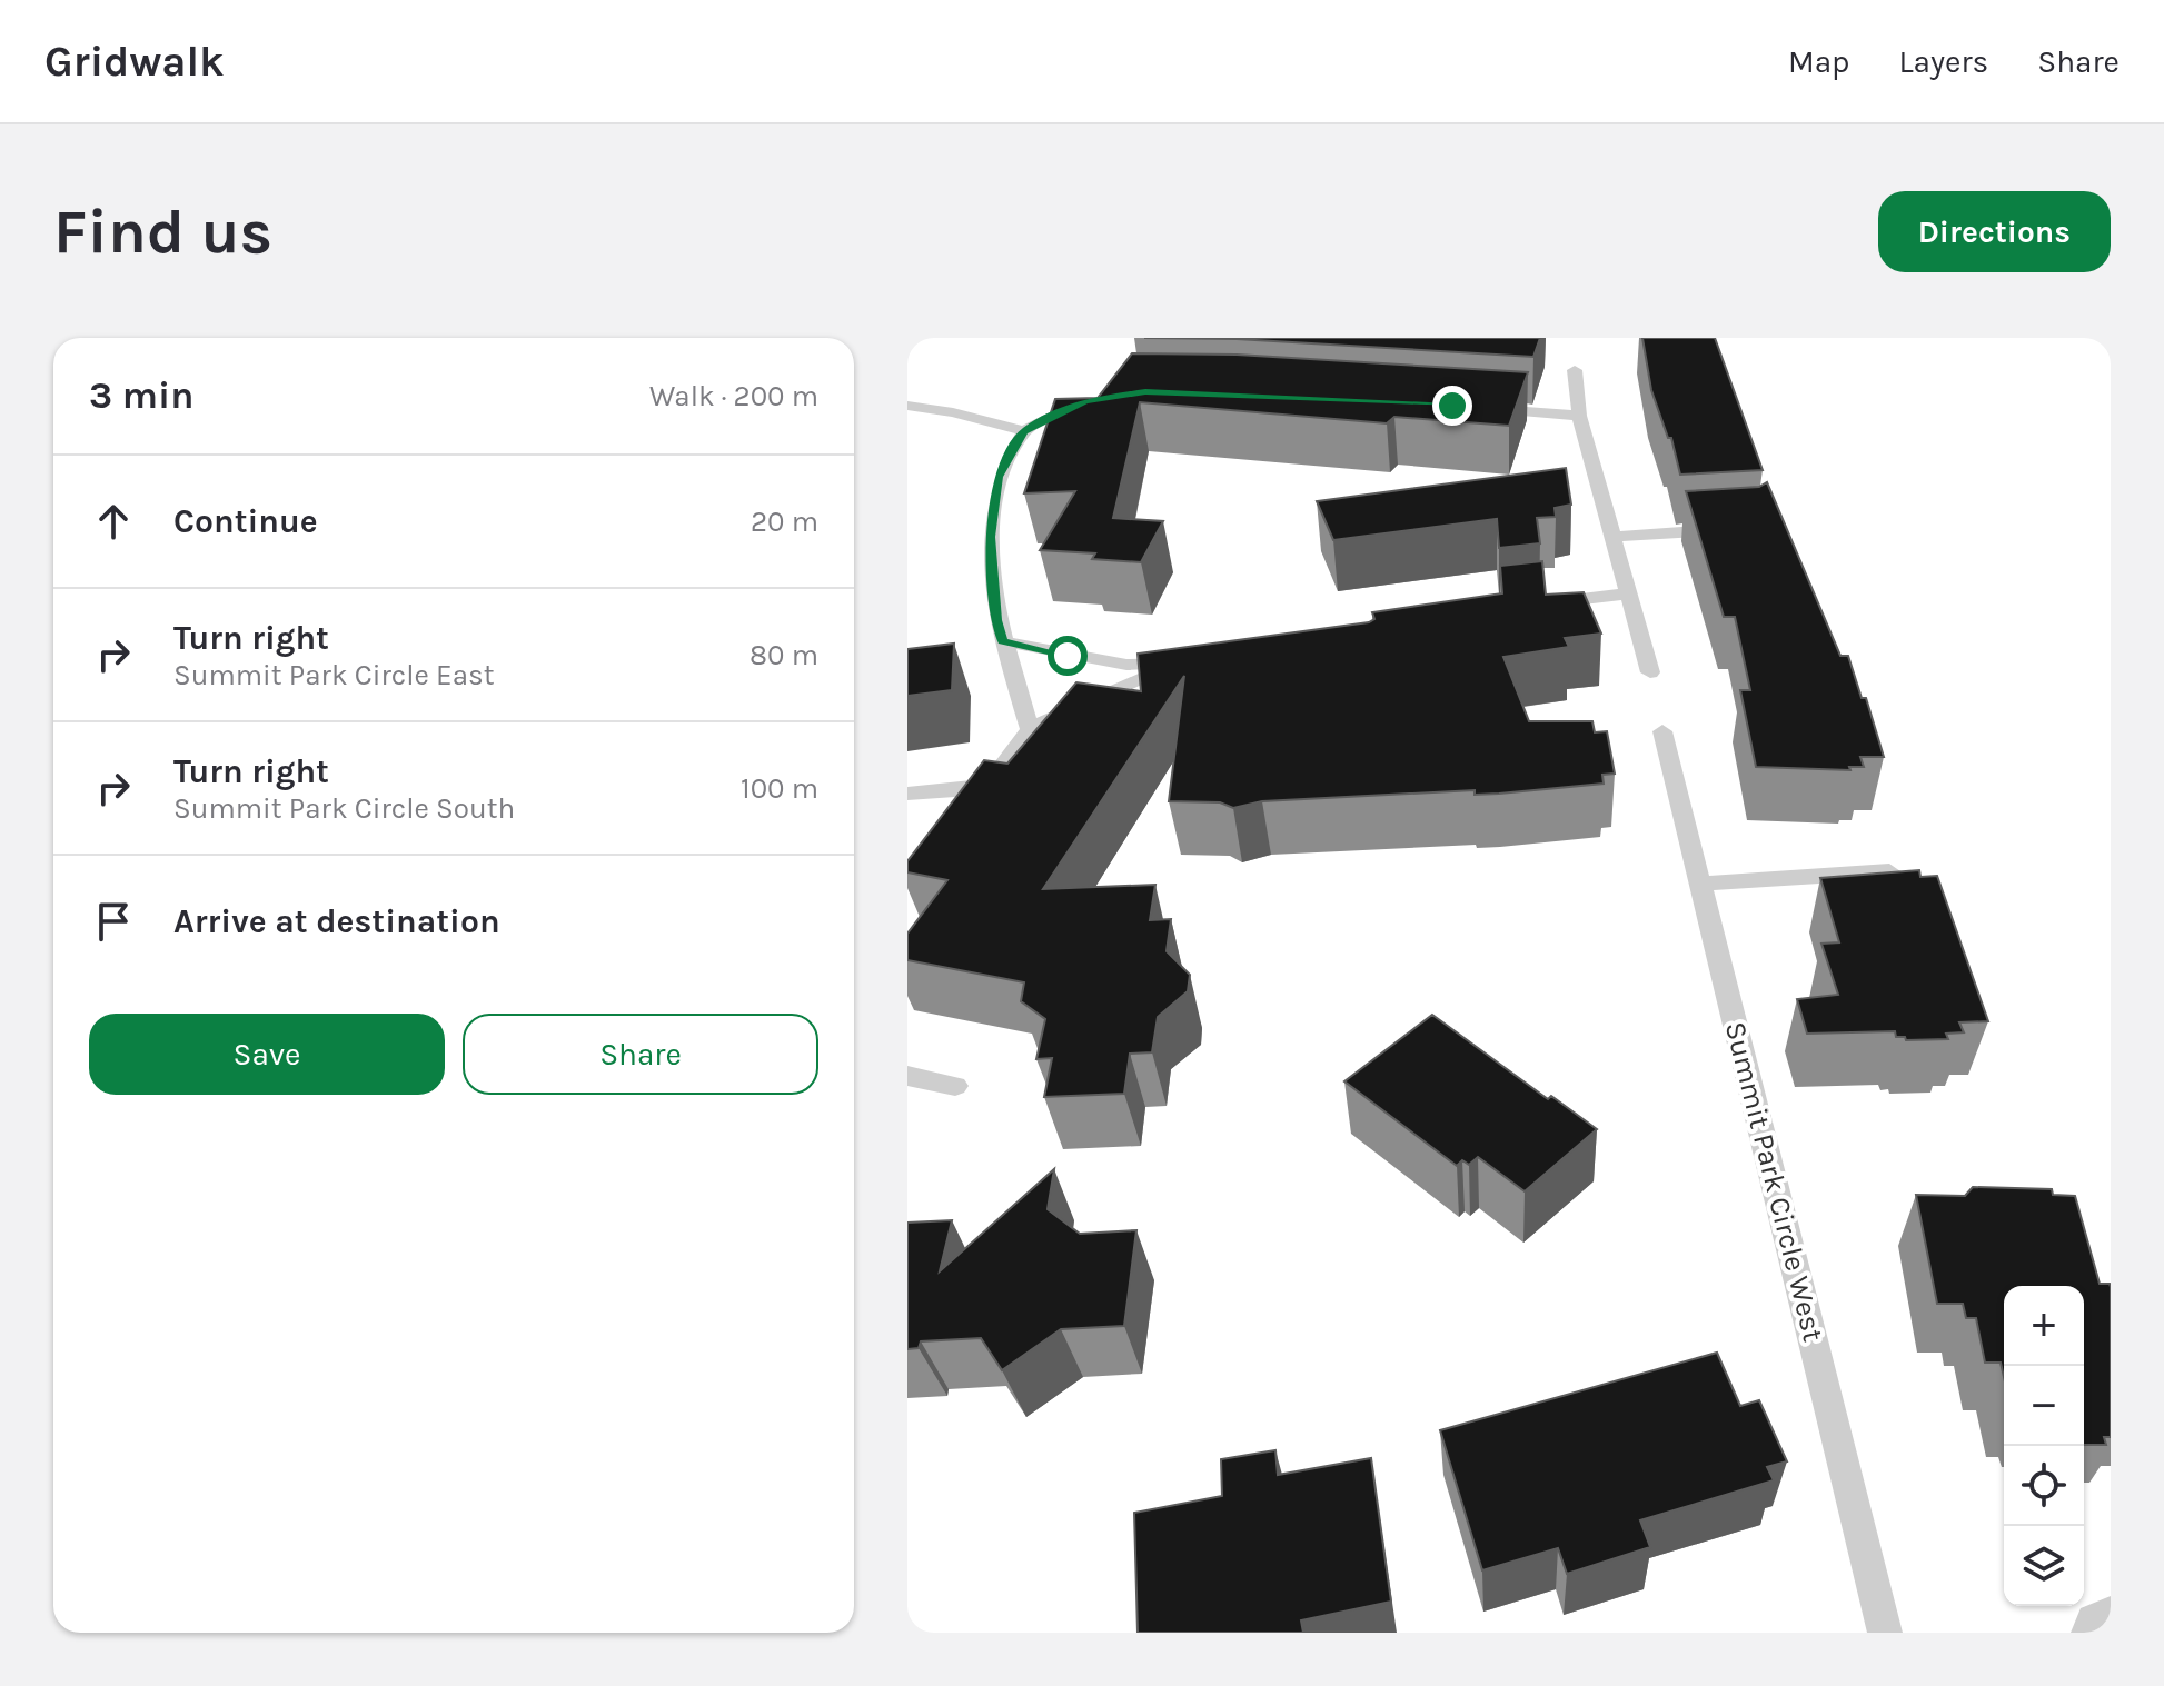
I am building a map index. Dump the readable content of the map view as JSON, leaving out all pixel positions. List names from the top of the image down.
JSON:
{
  "streets": {
    "lane": ["Summit Park Circle West"]
  },
  "page": {
    "header": "Gridwalk",
    "nav": ["Map", "Layers", "Share"],
    "buttons": [
      "Directions",
      ["Save", "Share"]
    ],
    "title": "Find us",
    "heading": ["3 min", "Walk · 200 m"],
    "list": [
      ["Continue", "20 m"],
      ["Turn right", "Summit Park Circle East", "80 m"],
      ["Turn right", "Summit Park Circle South", "100 m"],
      "Arrive at destination"
    ],
    "map_buttons": ["+", "−"]
  }
}
